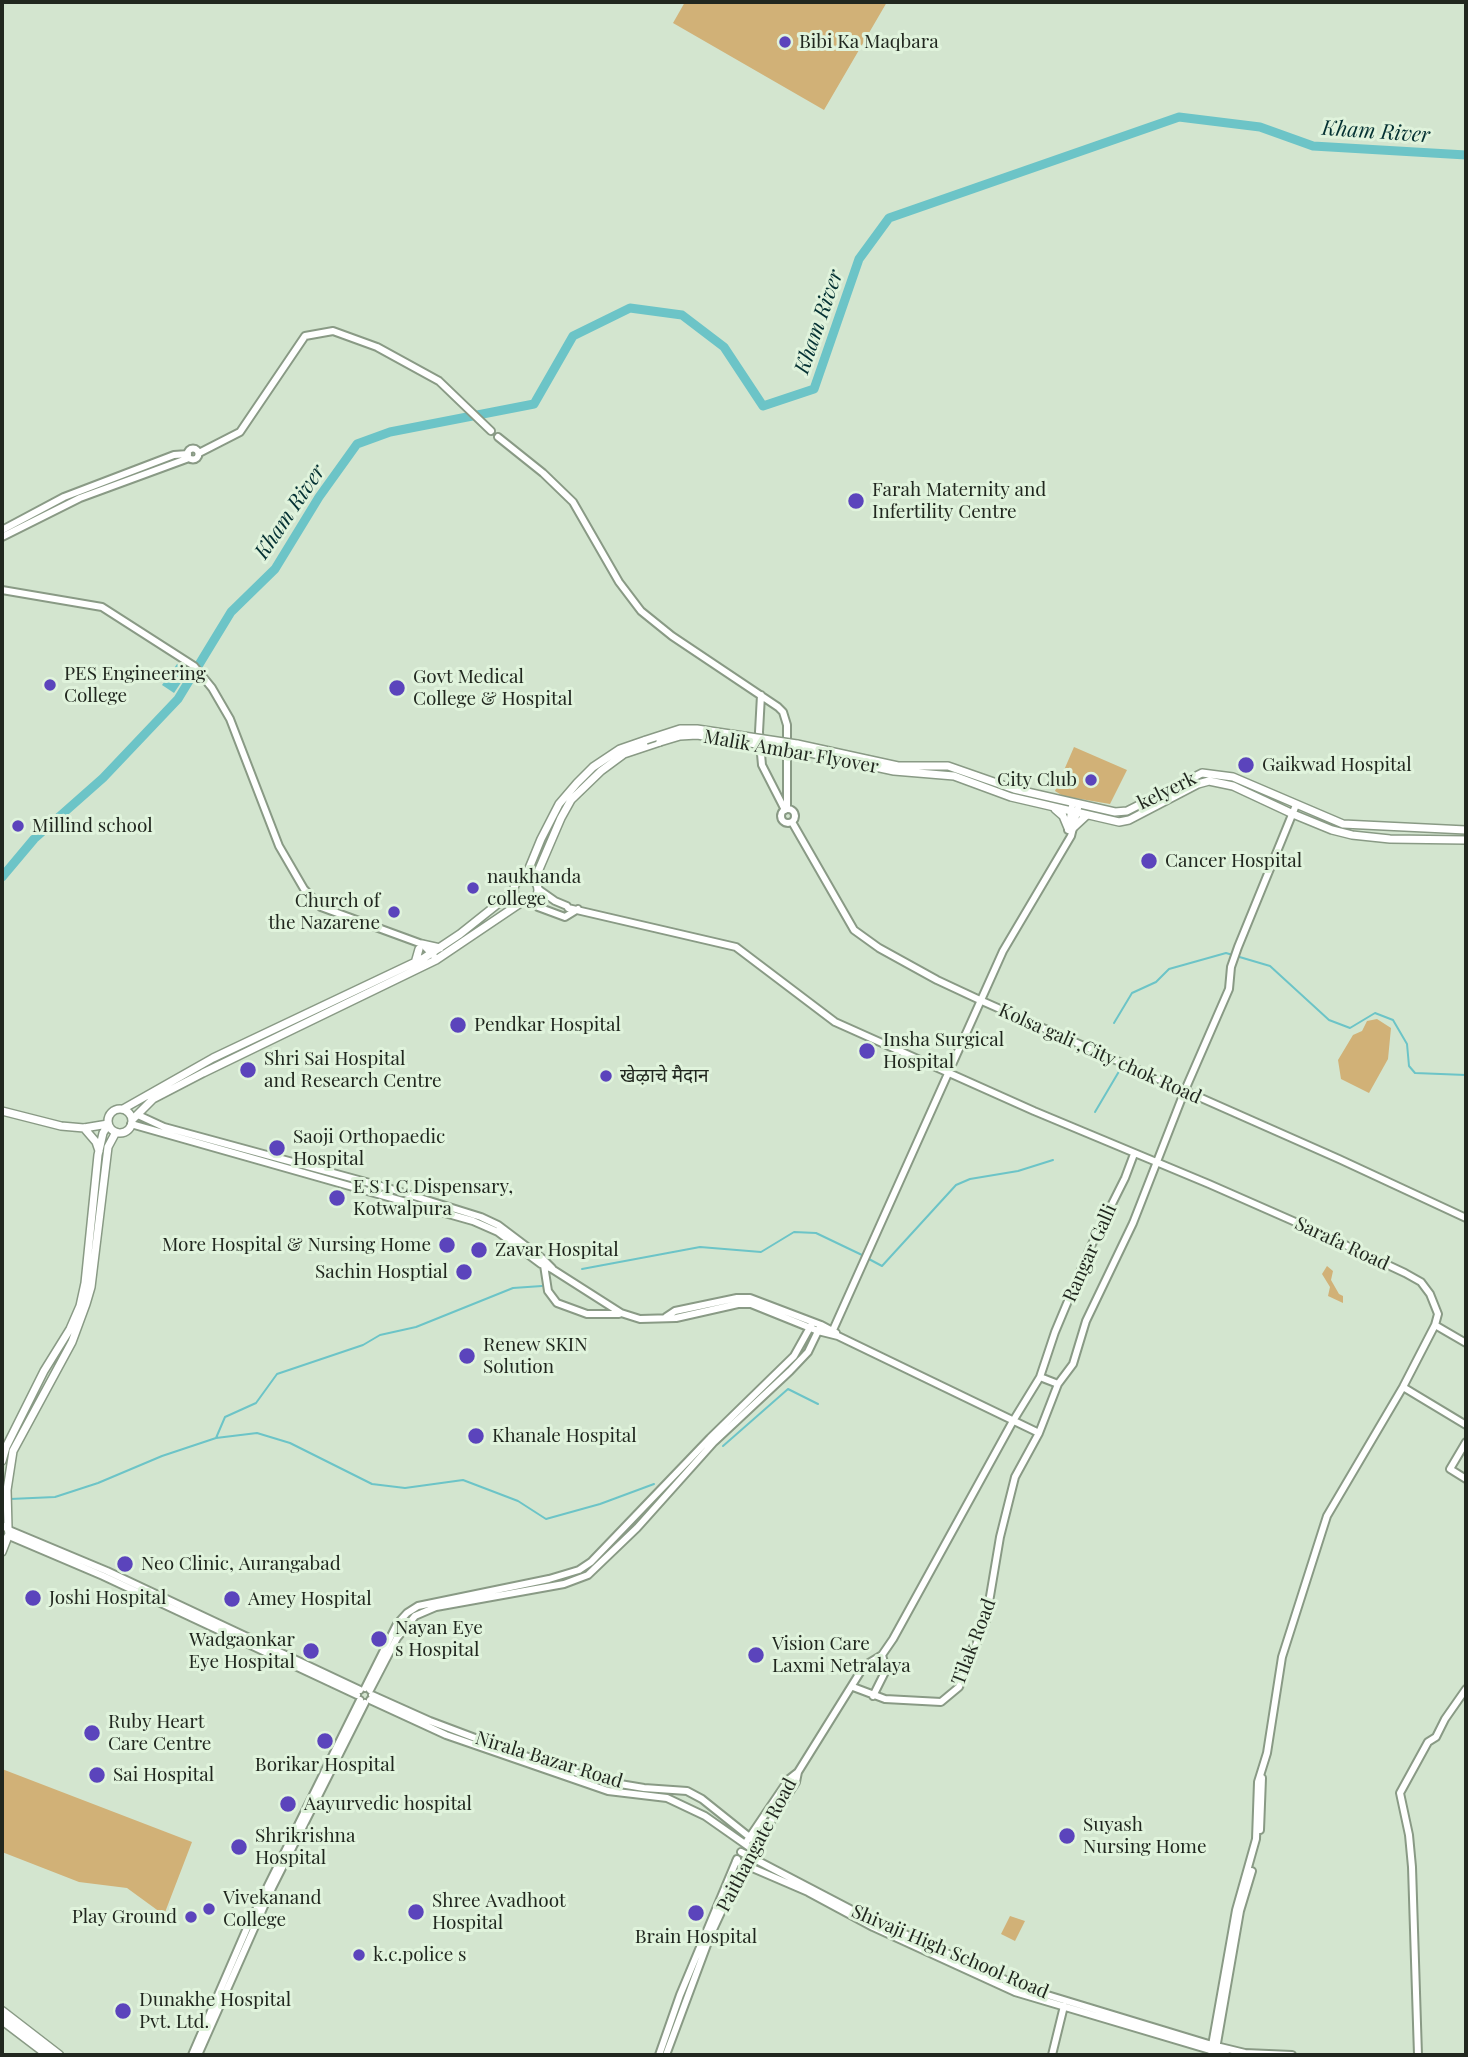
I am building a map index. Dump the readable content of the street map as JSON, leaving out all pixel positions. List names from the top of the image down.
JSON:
{
  "streets": {
    "main road": ["Malik Ambar Flyover", "kelyerk"],
    "street": [
      "Kolsa gali ,City chok Road",
      "Sarafa Road",
      "Rangar Galli",
      "Tilak Road",
      "Nirala Bazar Road",
      "Paithangate Road",
      "Shivaji High School Road"
    ]
  },
  "crossings": [
    ["Malik Ambar Flyover", "kelyerk"],
    ["kelyerk", "Tilak Road"],
    ["Kolsa gali ,City chok Road", "Tilak Road"],
    ["Sarafa Road", "Rangar Galli"],
    ["Sarafa Road", "Tilak Road"],
    ["Nirala Bazar Road", "Paithangate Road"],
    ["Nirala Bazar Road", "Shivaji High School Road"],
    ["Paithangate Road", "Shivaji High School Road"]
  ],
  "water": ["Kham River"],
  "places": [
    "Bibi Ka Maqbara",
    "Farah Maternity and Infertility Centre",
    "PES Engineering College",
    "Govt Medical College & Hospital",
    "Gaikwad Hospital",
    "City Club",
    "Millind school",
    "Cancer Hospital",
    "naukhanda college",
    "Church of the Nazarene",
    "Pendkar Hospital",
    "Insha Surgical Hospital",
    "Shri Sai Hospital and Research Centre",
    "खेऴाचे मैदान",
    "Saoji Orthopaedic Hospital",
    "E S I C Dispensary, Kotwalpura",
    "More Hospital & Nursing Home",
    "Zavar Hospital",
    "Sachin Hosptial",
    "Renew SKIN Solution",
    "Khanale Hospital",
    "Neo Clinic, Aurangabad",
    "Joshi Hospital",
    "Amey Hospital",
    "Nayan Eye s Hospital",
    "Wadgaonkar Eye Hospital",
    "Vision Care Laxmi Netralaya",
    "Ruby Heart Care Centre",
    "Borikar Hospital",
    "Sai Hospital",
    "Aayurvedic hospital",
    "Suyash Nursing Home",
    "Shrikrishna Hospital",
    "Vivekanand College",
    "Shree Avadhoot Hospital",
    "Brain Hospital",
    "Play Ground",
    "k.c.police s",
    "Dunakhe Hospital Pvt. Ltd."
  ]
}
